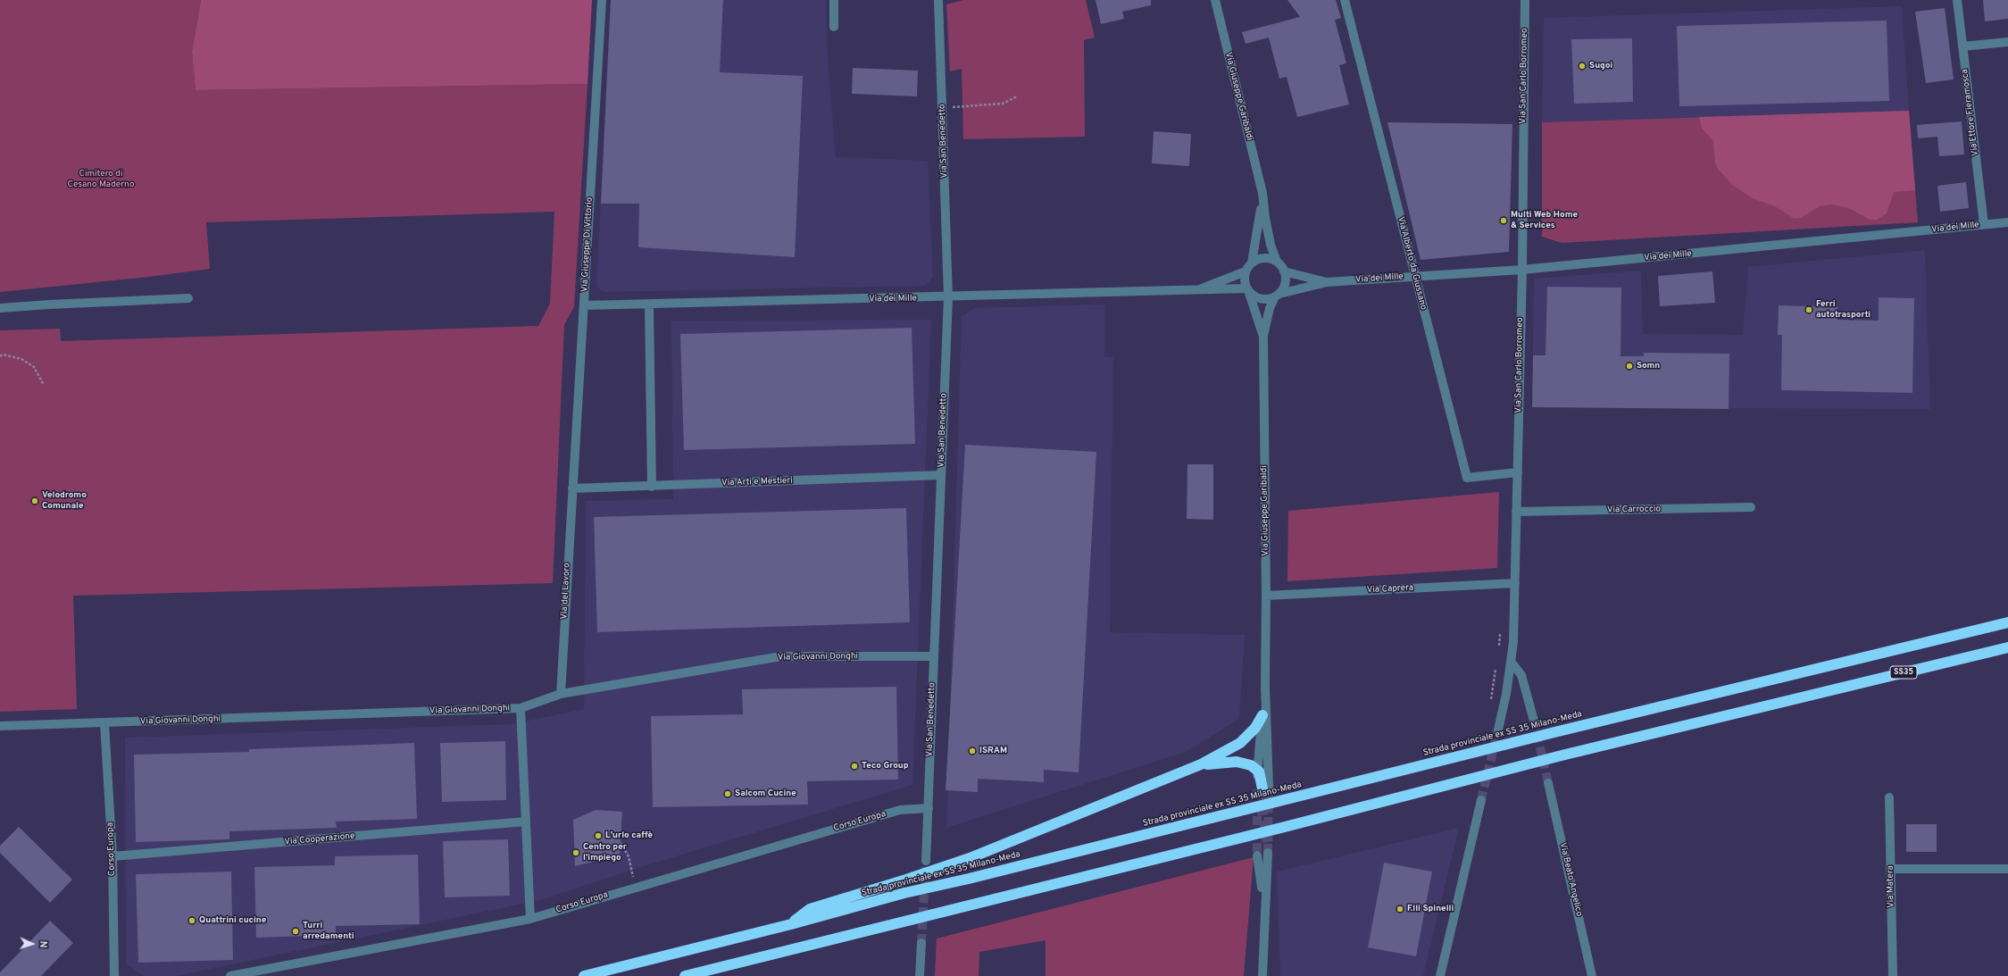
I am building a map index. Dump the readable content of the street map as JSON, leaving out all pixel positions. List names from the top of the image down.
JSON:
{
  "streets": {
    "highway": ["SS35", "Strada provinciale ex SS 35 Milano-Meda"],
    "street": [
      "Via San Carlo Borromeo",
      "Via Giuseppe Garibaldi",
      "Via Ettore Fieramosca",
      "Via San Benedetto",
      "Via dei Mille",
      "Via Giuseppe Di Vittorio",
      "Via Alberto da Giussano",
      "Via Arti e Mestieri",
      "Via Carroccio",
      "Via Caprera",
      "Via del Lavoro",
      "Via Giovanni Donghi",
      "Corso Europa",
      "Via Cooperazione",
      "Via Beato Angelico",
      "Via Matera"
    ]
  },
  "crossings": [
    ["Via San Carlo Borromeo", "Via dei Mille"],
    ["Via San Carlo Borromeo", "Via Alberto da Giussano"],
    ["Via San Carlo Borromeo", "Via Carroccio"],
    ["Via San Carlo Borromeo", "Via Caprera"],
    ["Via Giuseppe Garibaldi", "Via dei Mille"],
    ["Via Giuseppe Garibaldi", "Via Caprera"],
    ["Via Ettore Fieramosca", "Via dei Mille"],
    ["Via San Benedetto", "Via dei Mille"],
    ["Via San Benedetto", "Via Arti e Mestieri"],
    ["Via San Benedetto", "Via Giovanni Donghi"],
    ["Via San Benedetto", "Corso Europa"],
    ["Via dei Mille", "Via Giuseppe Di Vittorio"],
    ["Via dei Mille", "Via Alberto da Giussano"],
    ["Via Giuseppe Di Vittorio", "Via Arti e Mestieri"],
    ["Via Giuseppe Di Vittorio", "Via del Lavoro"],
    ["Via Arti e Mestieri", "Via del Lavoro"],
    ["Via del Lavoro", "Via Giovanni Donghi"],
    ["Via Giovanni Donghi", "Corso Europa"],
    ["Corso Europa", "Via Cooperazione"]
  ],
  "parks": ["Cimitero di Cesano Maderno"],
  "places": [
    "Sugoi",
    "Multi Web Home & Services",
    "Ferri autotrasporti",
    "Somn",
    "Velodromo Comunale",
    "ISRAM",
    "Teco Group",
    "Salcom Cucine",
    "L'urlo caffè",
    "Centro per l'impiego",
    "F.lli Spinelli",
    "Quattrini cucine",
    "Turri arredamenti"
  ],
  "north": "right"
}
